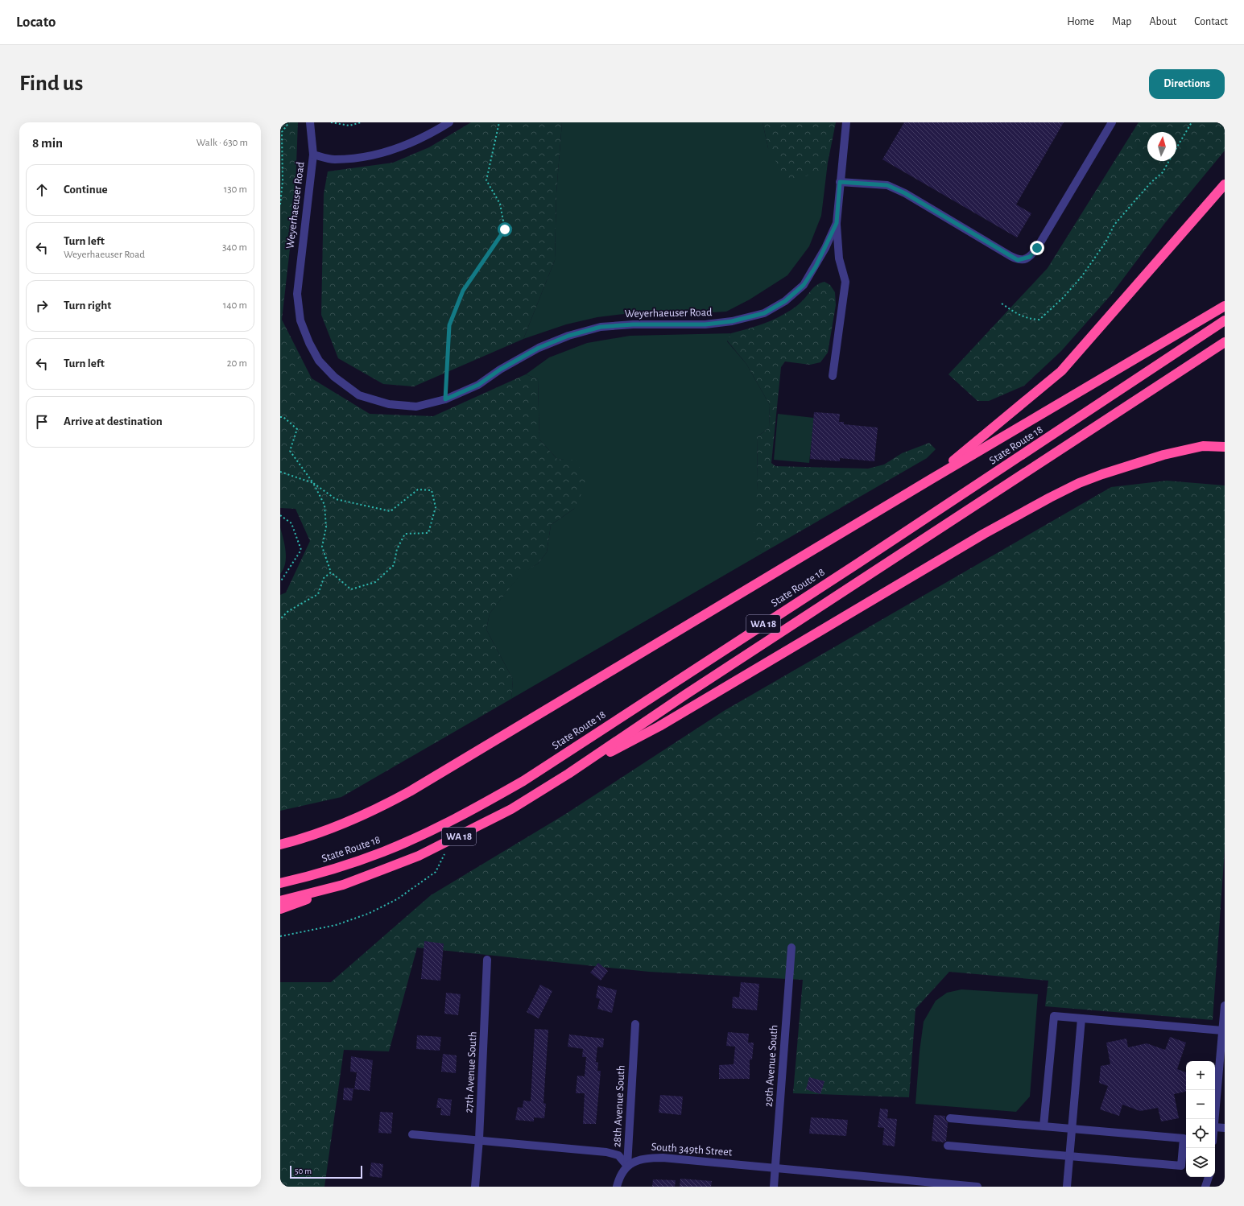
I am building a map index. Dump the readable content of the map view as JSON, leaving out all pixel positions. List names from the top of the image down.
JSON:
{
  "streets": {
    "highway": ["State Route 18", "WA 18"],
    "street": [
      "Weyerhaeuser Road",
      "29th Avenue South",
      "27th Avenue South",
      "28th Avenue South",
      "South 349th Street"
    ]
  },
  "crossings": [
    ["29th Avenue South", "South 349th Street"],
    ["28th Avenue South", "South 349th Street"]
  ],
  "scale_bar": "50 m",
  "north": "top",
  "page": {
    "header": "Locato",
    "nav": [
      "Home",
      "Map",
      "About",
      "Contact"
    ],
    "buttons": "Directions",
    "title": "Find us",
    "heading": ["8 min", "Walk · 630 m"],
    "list": [
      ["Continue", "130 m"],
      ["Turn left", "Weyerhaeuser Road", "340 m"],
      ["Turn right", "140 m"],
      ["Turn left", "20 m"],
      "Arrive at destination"
    ],
    "map_buttons": ["+", "−"],
    "scale": "50 m"
  }
}
